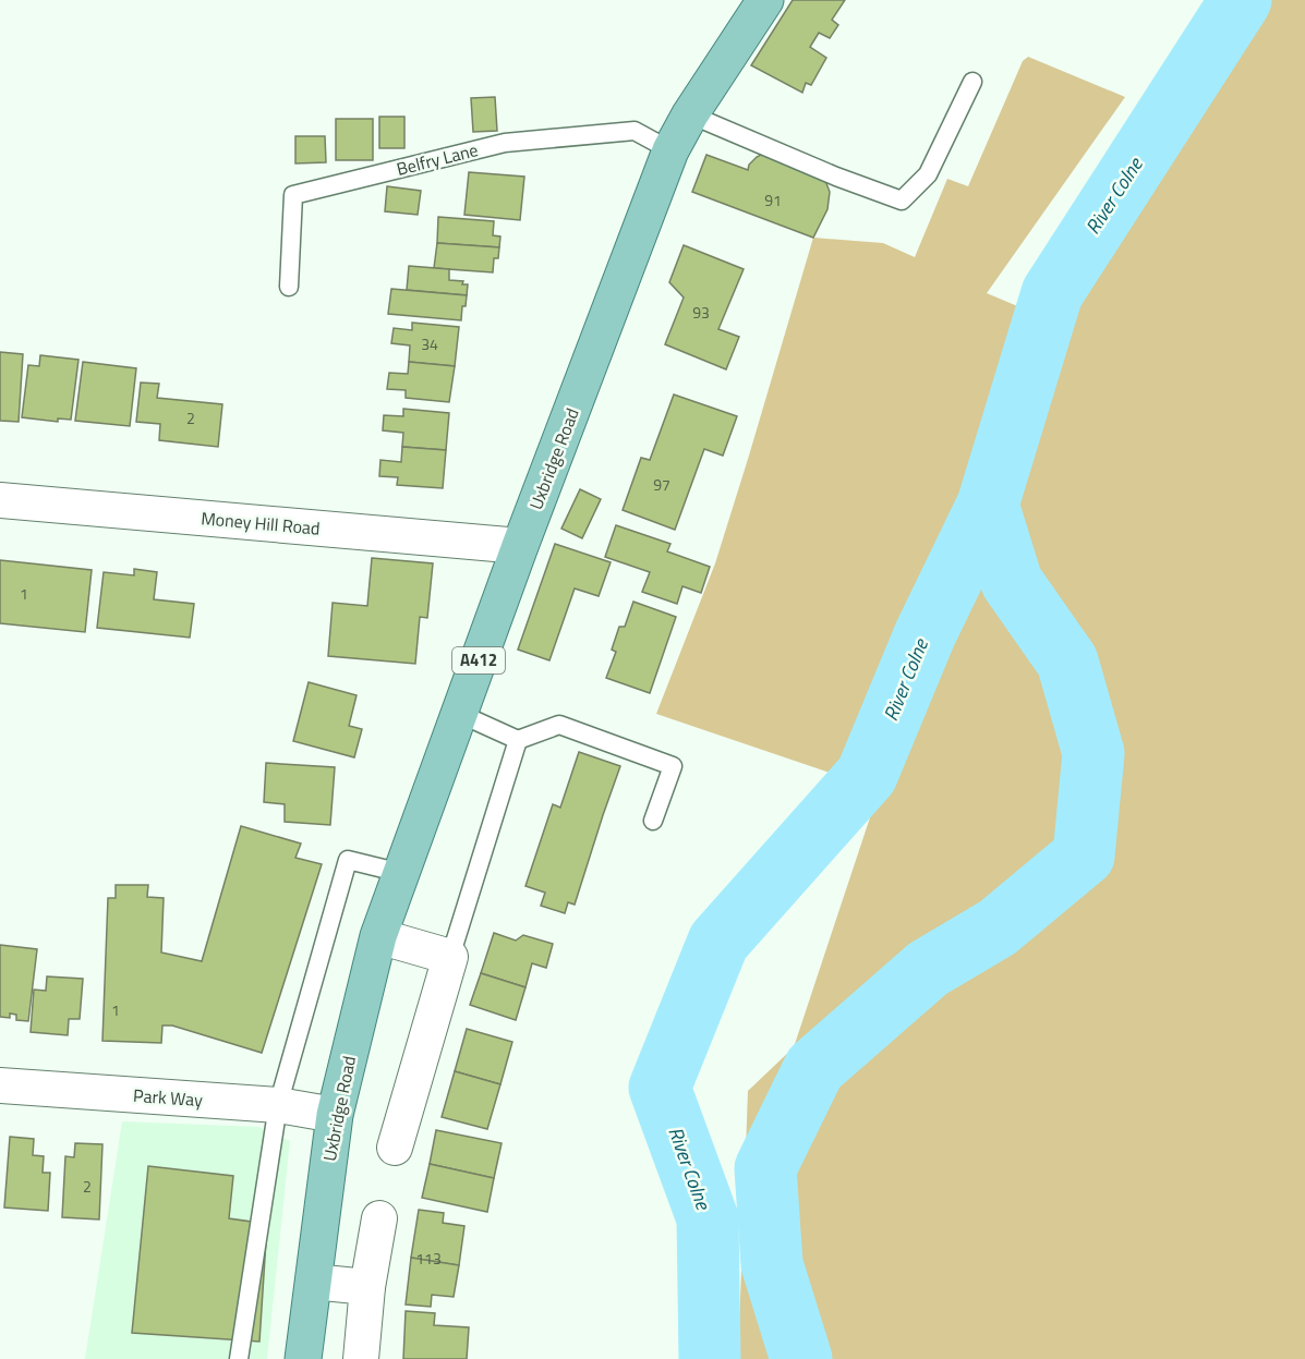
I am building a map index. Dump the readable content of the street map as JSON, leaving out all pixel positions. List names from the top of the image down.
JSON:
{
  "streets": {
    "main road": ["Uxbridge Road", "A412"],
    "street": ["Money Hill Road", "Park Way"],
    "lane": ["Belfry Lane"]
  },
  "crossings": [
    ["Belfry Lane", "Uxbridge Road"],
    ["Uxbridge Road", "Money Hill Road"],
    ["Uxbridge Road", "Park Way"]
  ],
  "water": ["River Colne"],
  "house_numbers": [
    "91",
    "93",
    "34",
    "2",
    "97",
    "1",
    "1",
    "2",
    "113"
  ]
}
